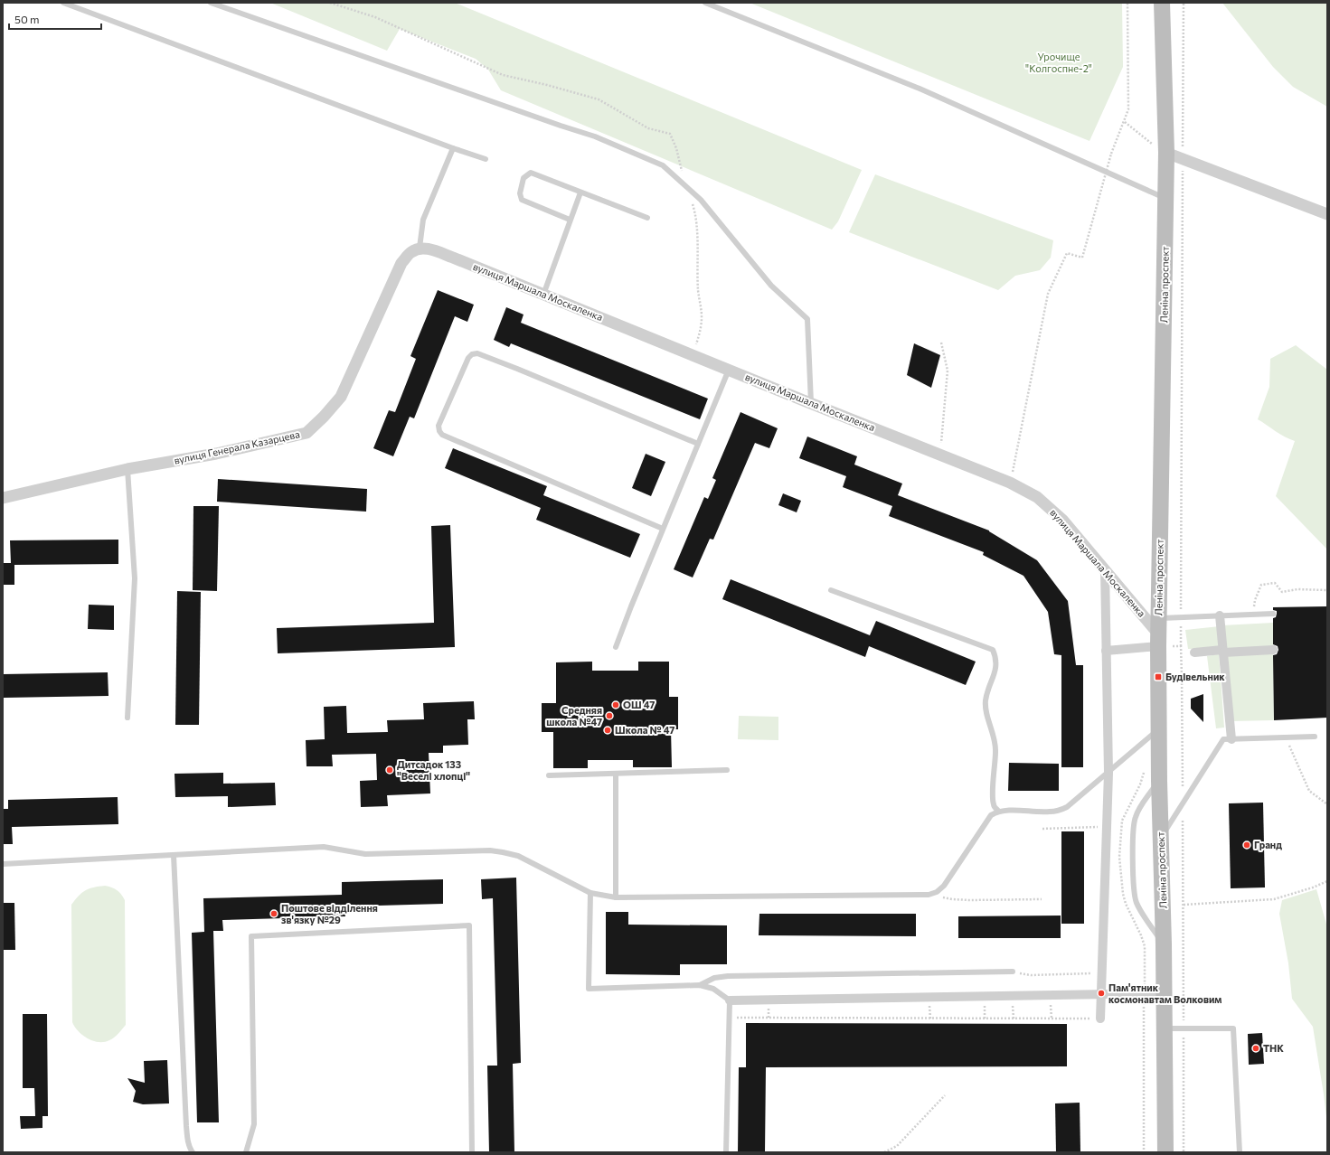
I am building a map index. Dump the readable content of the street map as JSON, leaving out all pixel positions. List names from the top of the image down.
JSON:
{
  "streets": {
    "main road": ["Леніна проспект"],
    "street": ["вулиця Маршала Москаленка", "вулиця Генерала Казарцева"]
  },
  "crossings": [
    ["Леніна проспект", "вулиця Маршала Москаленка"],
    ["вулиця Маршала Москаленка", "вулиця Генерала Казарцева"]
  ],
  "parks": ["Урочище \"Колгоспне-2\""],
  "places": {
    "transit": ["Будівельник"],
    "other": [
      "ОШ 47",
      "Средняя школа №47",
      "Школа № 47",
      "Дитсадок 133 \"Веселі хлопці\"",
      "Гранд",
      "Поштове відділення зв'язку №29",
      "Пам'ятник космонавтам Волковим",
      "ТНК"
    ]
  },
  "scale_bar": "50 m"
}
